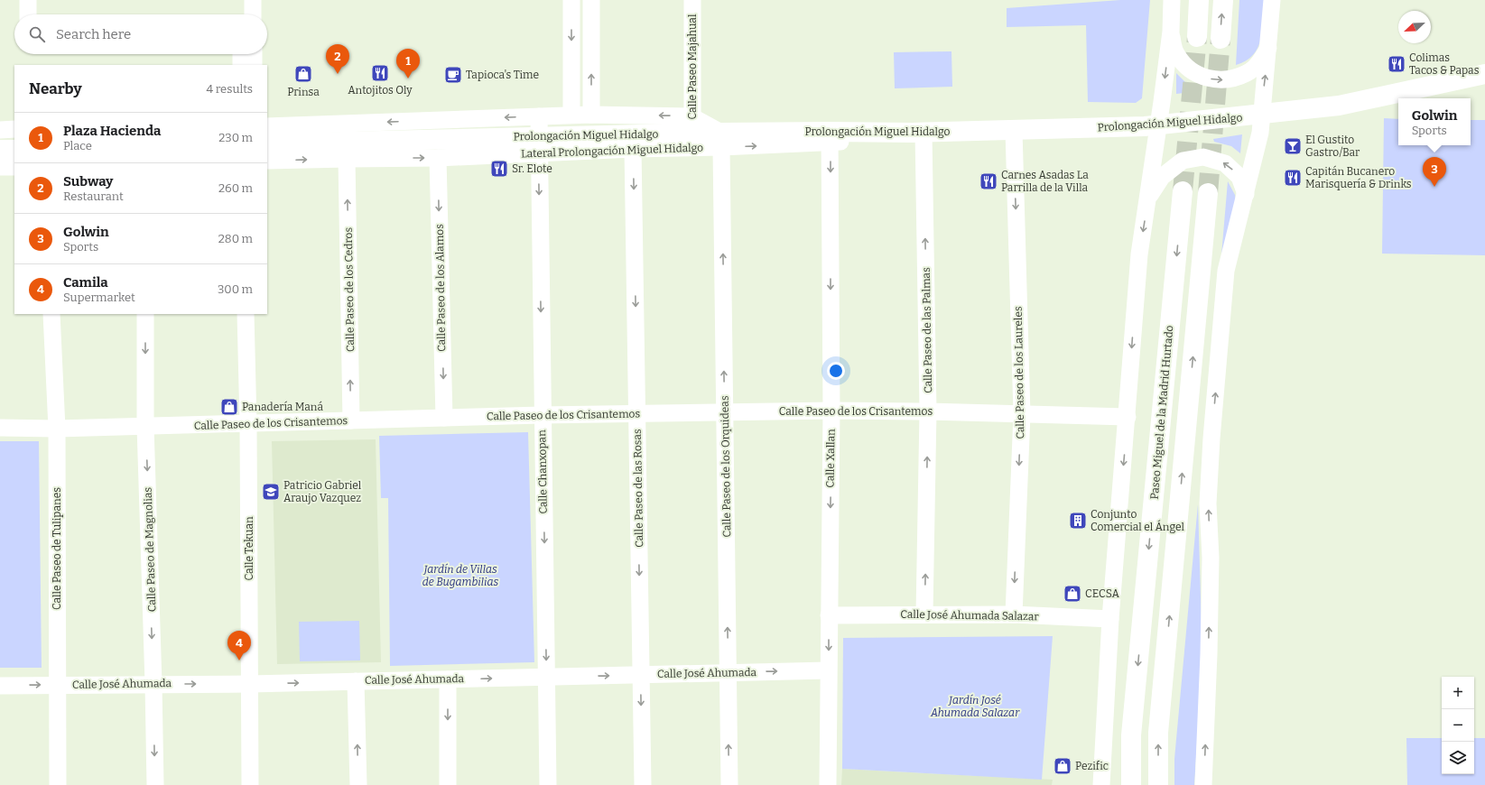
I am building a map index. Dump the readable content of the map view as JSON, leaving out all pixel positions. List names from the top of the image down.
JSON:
{
  "streets": {
    "main road": ["Prolongación Miguel Hidalgo", "Paseo Miguel de la Madrid Hurtado"],
    "street": [
      "Calle Paseo Majahual",
      "Lateral Prolongación Miguel Hidalgo",
      "Calle Paseo de los Alamos",
      "Calle Paseo de los Cedros",
      "Calle Paseo de las Palmas",
      "Calle Paseo de los Laureles",
      "Calle Paseo de los Crisantemos",
      "Calle Xallan",
      "Calle Paseo de los Orquideas",
      "Calle Chanxopan",
      "Calle Paseo de las Rosas",
      "Calle Paseo de Tulipanes",
      "Calle Tekuan",
      "Calle Paseo de Magnolias",
      "Calle José Ahumada Salazar",
      "Calle José Ahumada"
    ]
  },
  "crossings": [
    ["Calle Paseo Majahual", "Prolongación Miguel Hidalgo"],
    ["Prolongación Miguel Hidalgo", "Lateral Prolongación Miguel Hidalgo"],
    ["Prolongación Miguel Hidalgo", "Calle Paseo de las Palmas"],
    ["Prolongación Miguel Hidalgo", "Calle Paseo de los Laureles"],
    ["Prolongación Miguel Hidalgo", "Calle Xallan"],
    ["Prolongación Miguel Hidalgo", "Calle Paseo de los Orquideas"],
    ["Prolongación Miguel Hidalgo", "Calle Chanxopan"],
    ["Lateral Prolongación Miguel Hidalgo", "Calle Paseo de los Alamos"],
    ["Lateral Prolongación Miguel Hidalgo", "Calle Paseo de los Cedros"],
    ["Lateral Prolongación Miguel Hidalgo", "Calle Paseo de los Orquideas"],
    ["Lateral Prolongación Miguel Hidalgo", "Calle Chanxopan"],
    ["Lateral Prolongación Miguel Hidalgo", "Calle Paseo de las Rosas"],
    ["Calle Paseo de los Alamos", "Calle Paseo de los Crisantemos"],
    ["Calle Paseo de los Cedros", "Calle Paseo de los Crisantemos"],
    ["Calle Paseo de las Palmas", "Calle Paseo de los Crisantemos"],
    ["Calle Paseo de las Palmas", "Calle José Ahumada Salazar"],
    ["Calle Paseo de los Laureles", "Calle Paseo de los Crisantemos"],
    ["Calle Paseo de los Laureles", "Calle José Ahumada Salazar"],
    ["Calle Paseo de los Crisantemos", "Calle Xallan"],
    ["Calle Paseo de los Crisantemos", "Calle Paseo de los Orquideas"],
    ["Calle Paseo de los Crisantemos", "Calle Chanxopan"],
    ["Calle Paseo de los Crisantemos", "Calle Paseo de las Rosas"],
    ["Calle Paseo de los Crisantemos", "Calle Paseo de Tulipanes"],
    ["Calle Paseo de los Crisantemos", "Calle Tekuan"],
    ["Calle Paseo de los Crisantemos", "Calle Paseo de Magnolias"],
    ["Calle Xallan", "Calle José Ahumada Salazar"],
    ["Calle Xallan", "Calle José Ahumada"],
    ["Calle Paseo de los Orquideas", "Calle José Ahumada"],
    ["Calle Chanxopan", "Calle José Ahumada"],
    ["Calle Paseo de las Rosas", "Calle José Ahumada"],
    ["Calle Paseo de Tulipanes", "Calle José Ahumada"],
    ["Calle Tekuan", "Calle José Ahumada"],
    ["Calle Paseo de Magnolias", "Calle José Ahumada"]
  ],
  "one_way": [
    "Calle Paseo de los Alamos",
    "Calle Paseo de los Cedros",
    "Calle Paseo de las Palmas",
    "Calle Xallan",
    "Calle Paseo de los Orquideas",
    "Calle Chanxopan",
    "Calle Paseo de las Rosas",
    "Calle Paseo de Magnolias",
    "Calle José Ahumada"
  ],
  "parks": ["Jardín de Villas de Bugambilias", "Jardín José Ahumada Salazar"],
  "places": {
    "restaurant": [
      "Colimas Tacos & Papas",
      "Antojitos Oly",
      "Sr. Elote",
      "Capitán Bucanero Marisquería & Drinks",
      "Carnes Asadas La Parrilla de la Villa"
    ],
    "shop": [
      "Prinsa",
      "Panadería Maná",
      "CECSA",
      "Pezific"
    ],
    "cafe": ["Tapioca's Time"],
    "bar": ["El Gustito Gastro/Bar"],
    "school or university": ["Patricio Gabriel Araujo Vazquez"],
    "building": ["Conjunto Comercial el Ángel"]
  },
  "north": "bottom left",
  "page": {
    "search": "Search here",
    "pins": [
      "2",
      "1",
      "3",
      "4"
    ],
    "heading": ["Nearby", "4 results"],
    "popup": ["Golwin", "Sports"],
    "list": [
      {
        "mark": "1",
        "name": "Plaza Hacienda",
        "note": "Place",
        "value": "230 m"
      },
      {
        "mark": "2",
        "name": "Subway",
        "note": "Restaurant",
        "value": "260 m"
      },
      {
        "mark": "3",
        "name": "Golwin",
        "note": "Sports",
        "value": "280 m"
      },
      {
        "mark": "4",
        "name": "Camila",
        "note": "Supermarket",
        "value": "300 m"
      }
    ],
    "map_buttons": ["+", "−"]
  }
}
